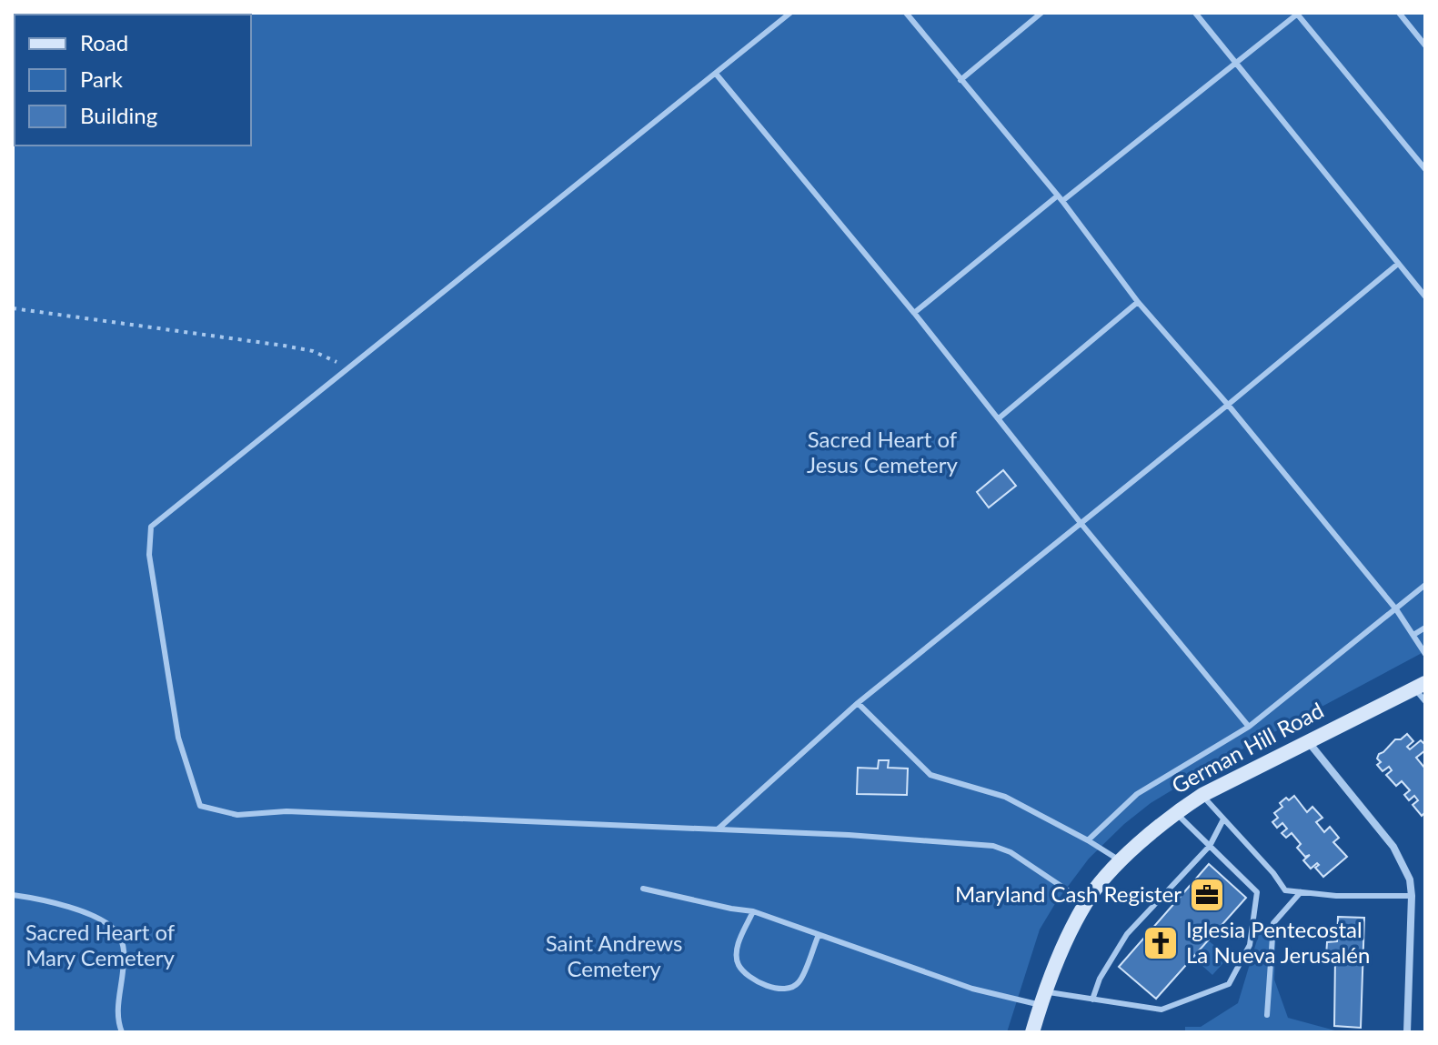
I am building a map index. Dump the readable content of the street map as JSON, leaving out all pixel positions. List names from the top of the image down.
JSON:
{
  "streets": {
    "street": ["German Hill Road"]
  },
  "parks": ["Sacred Heart of Jesus Cemetery", "Sacred Heart of Mary Cemetery", "Saint Andrews Cemetery"],
  "places": {
    "office": ["Maryland Cash Register"],
    "church": ["Iglesia Pentecostal La Nueva Jerusalén"]
  },
  "legend": ["Road", "Park", "Building"]
}
